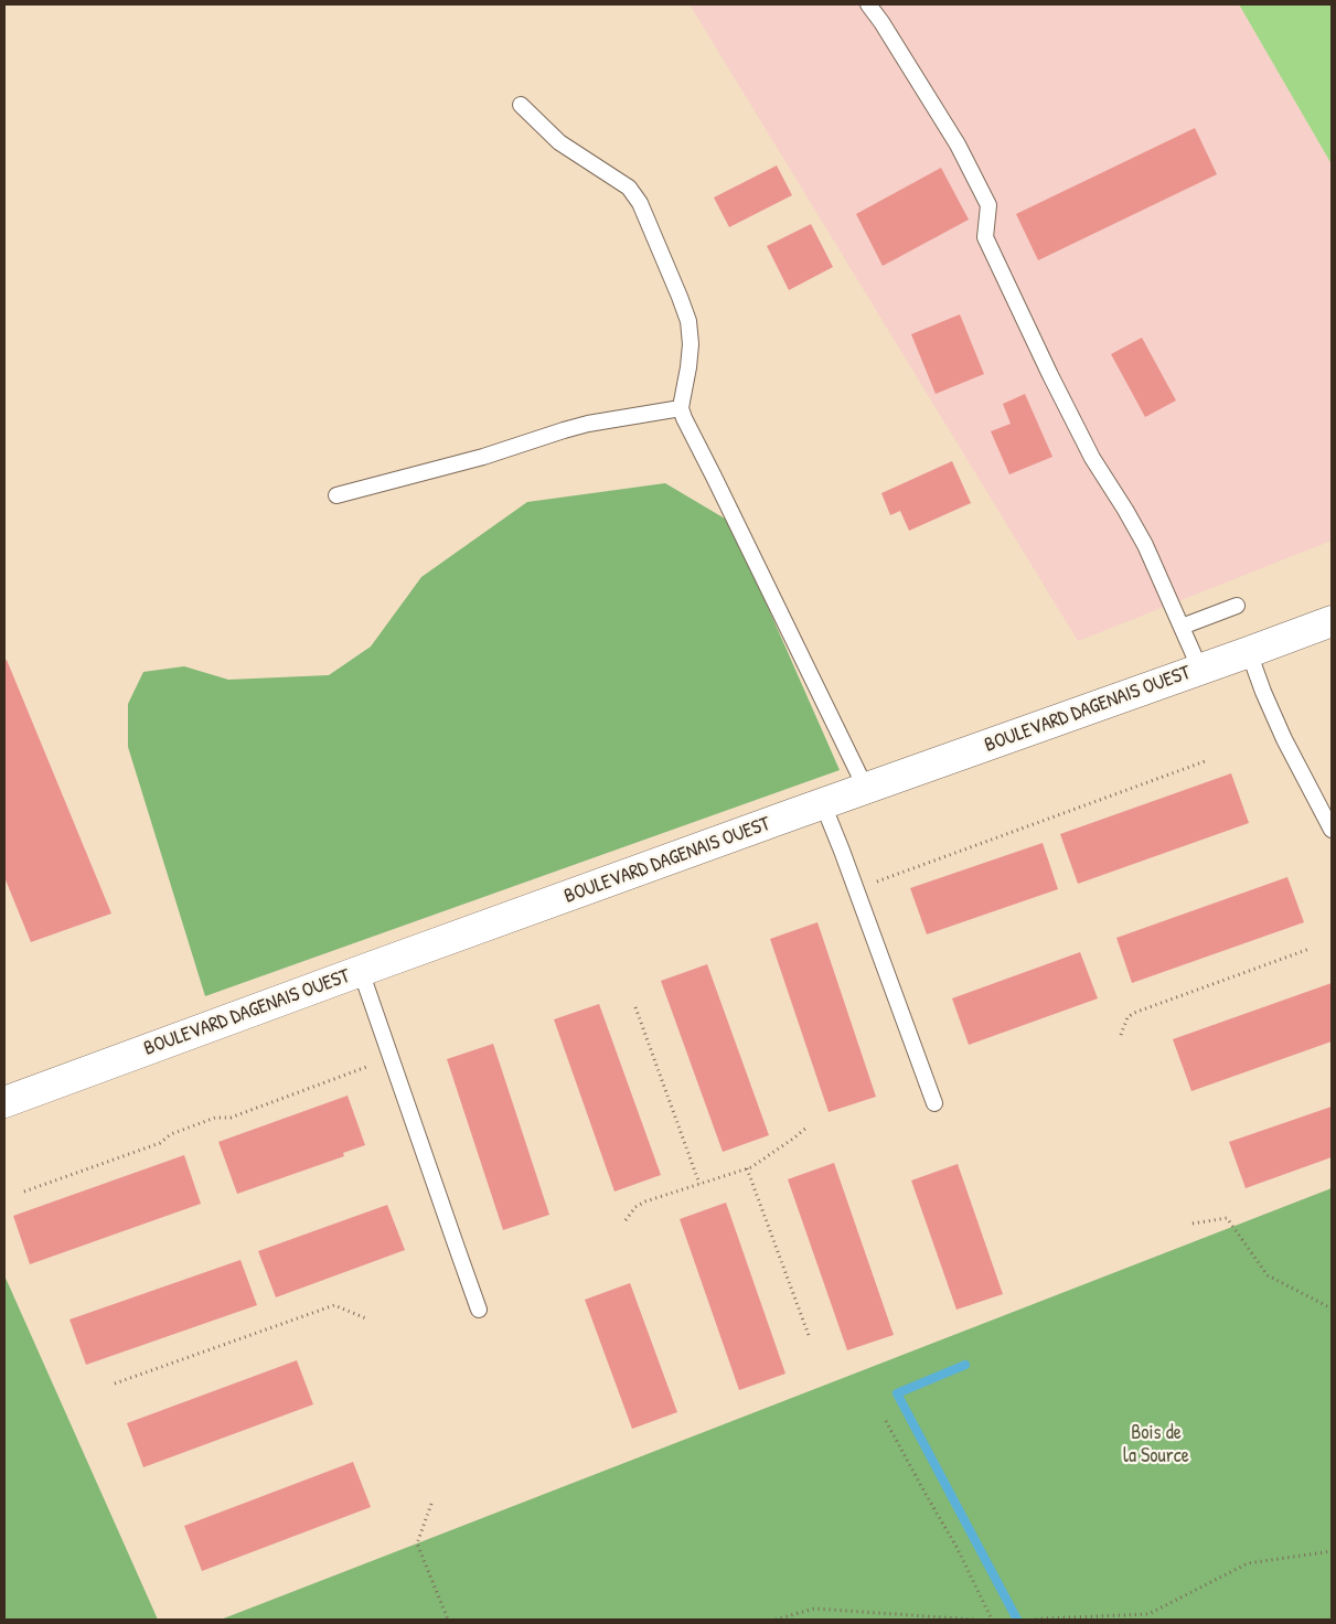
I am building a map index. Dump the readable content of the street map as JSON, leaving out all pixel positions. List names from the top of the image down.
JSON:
{
  "streets": {
    "main road": ["BOULEVARD DAGENAIS OUEST"]
  },
  "parks": ["Bois de la Source"]
}
